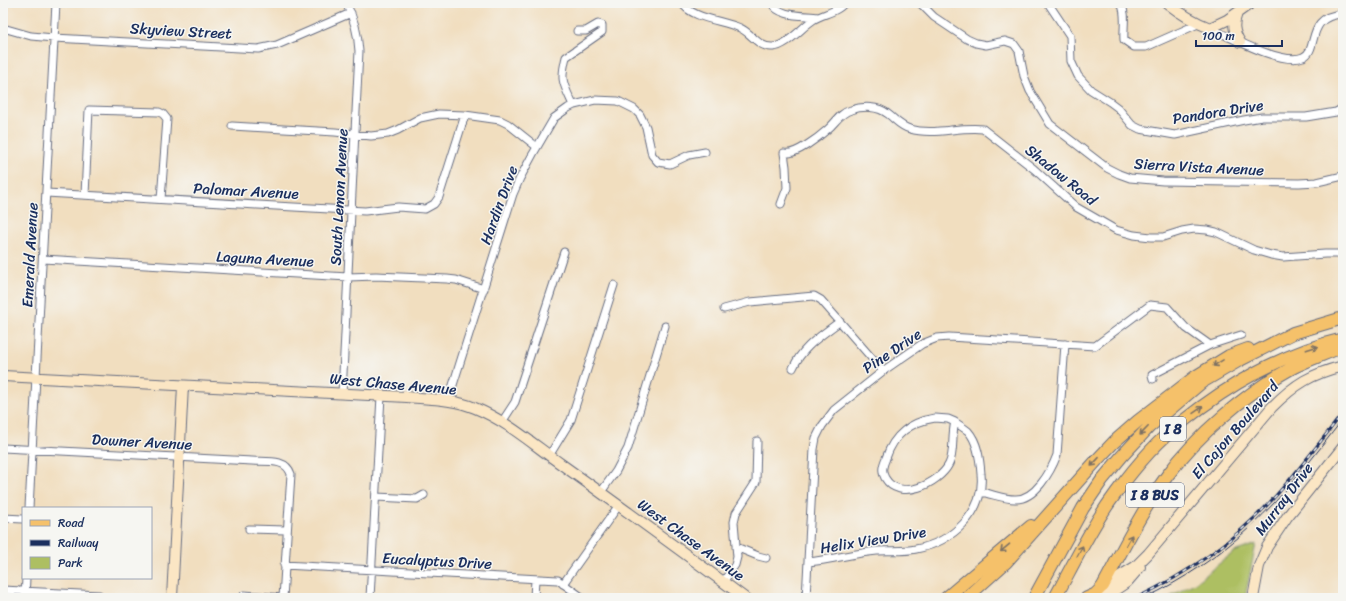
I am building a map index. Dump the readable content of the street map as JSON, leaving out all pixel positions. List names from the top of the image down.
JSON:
{
  "streets": {
    "highway": ["I 8", "I 8 BUS"],
    "main road": ["West Chase Avenue", "El Cajon Boulevard", "Murray Drive"],
    "street": [
      "Skyview Street",
      "Pandora Drive",
      "Sierra Vista Avenue",
      "Shadow Road",
      "Palomar Avenue",
      "South Lemon Avenue",
      "Hardin Drive",
      "Emerald Avenue",
      "Laguna Avenue",
      "Pine Drive",
      "Downer Avenue",
      "Helix View Drive",
      "Eucalyptus Drive"
    ]
  },
  "crossings": [
    ["Skyview Street", "South Lemon Avenue"],
    ["Skyview Street", "Emerald Avenue"],
    ["Palomar Avenue", "South Lemon Avenue"],
    ["Palomar Avenue", "Emerald Avenue"],
    ["South Lemon Avenue", "Laguna Avenue"],
    ["South Lemon Avenue", "West Chase Avenue"],
    ["Hardin Drive", "Laguna Avenue"],
    ["Hardin Drive", "West Chase Avenue"],
    ["Emerald Avenue", "Laguna Avenue"],
    ["Emerald Avenue", "West Chase Avenue"],
    ["Emerald Avenue", "Downer Avenue"],
    ["Pine Drive", "Helix View Drive"],
    ["El Cajon Boulevard", "I 8 BUS"]
  ],
  "legend": ["Road", "Railway", "Park"],
  "scale_bar": "100 m"
}
